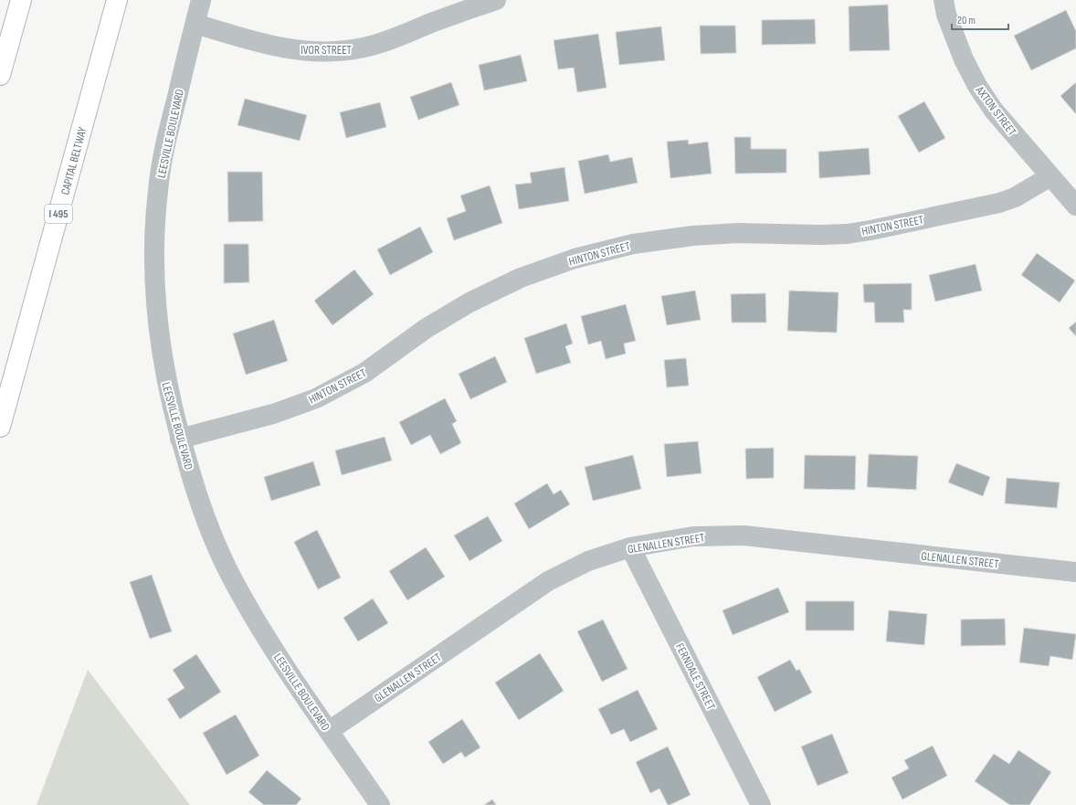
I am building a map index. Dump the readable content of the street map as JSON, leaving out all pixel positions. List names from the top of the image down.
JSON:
{
  "streets": {
    "highway": ["CAPITAL BELTWAY", "I 495"],
    "street": [
      "IVOR STREET",
      "AXTON STREET",
      "LEESVILLE BOULEVARD",
      "HINTON STREET",
      "GLENALLEN STREET",
      "FERNDALE STREET"
    ]
  },
  "crossings": [
    ["IVOR STREET", "LEESVILLE BOULEVARD"],
    ["AXTON STREET", "HINTON STREET"],
    ["LEESVILLE BOULEVARD", "HINTON STREET"],
    ["LEESVILLE BOULEVARD", "GLENALLEN STREET"],
    ["GLENALLEN STREET", "FERNDALE STREET"]
  ],
  "scale_bar": "20 m"
}
